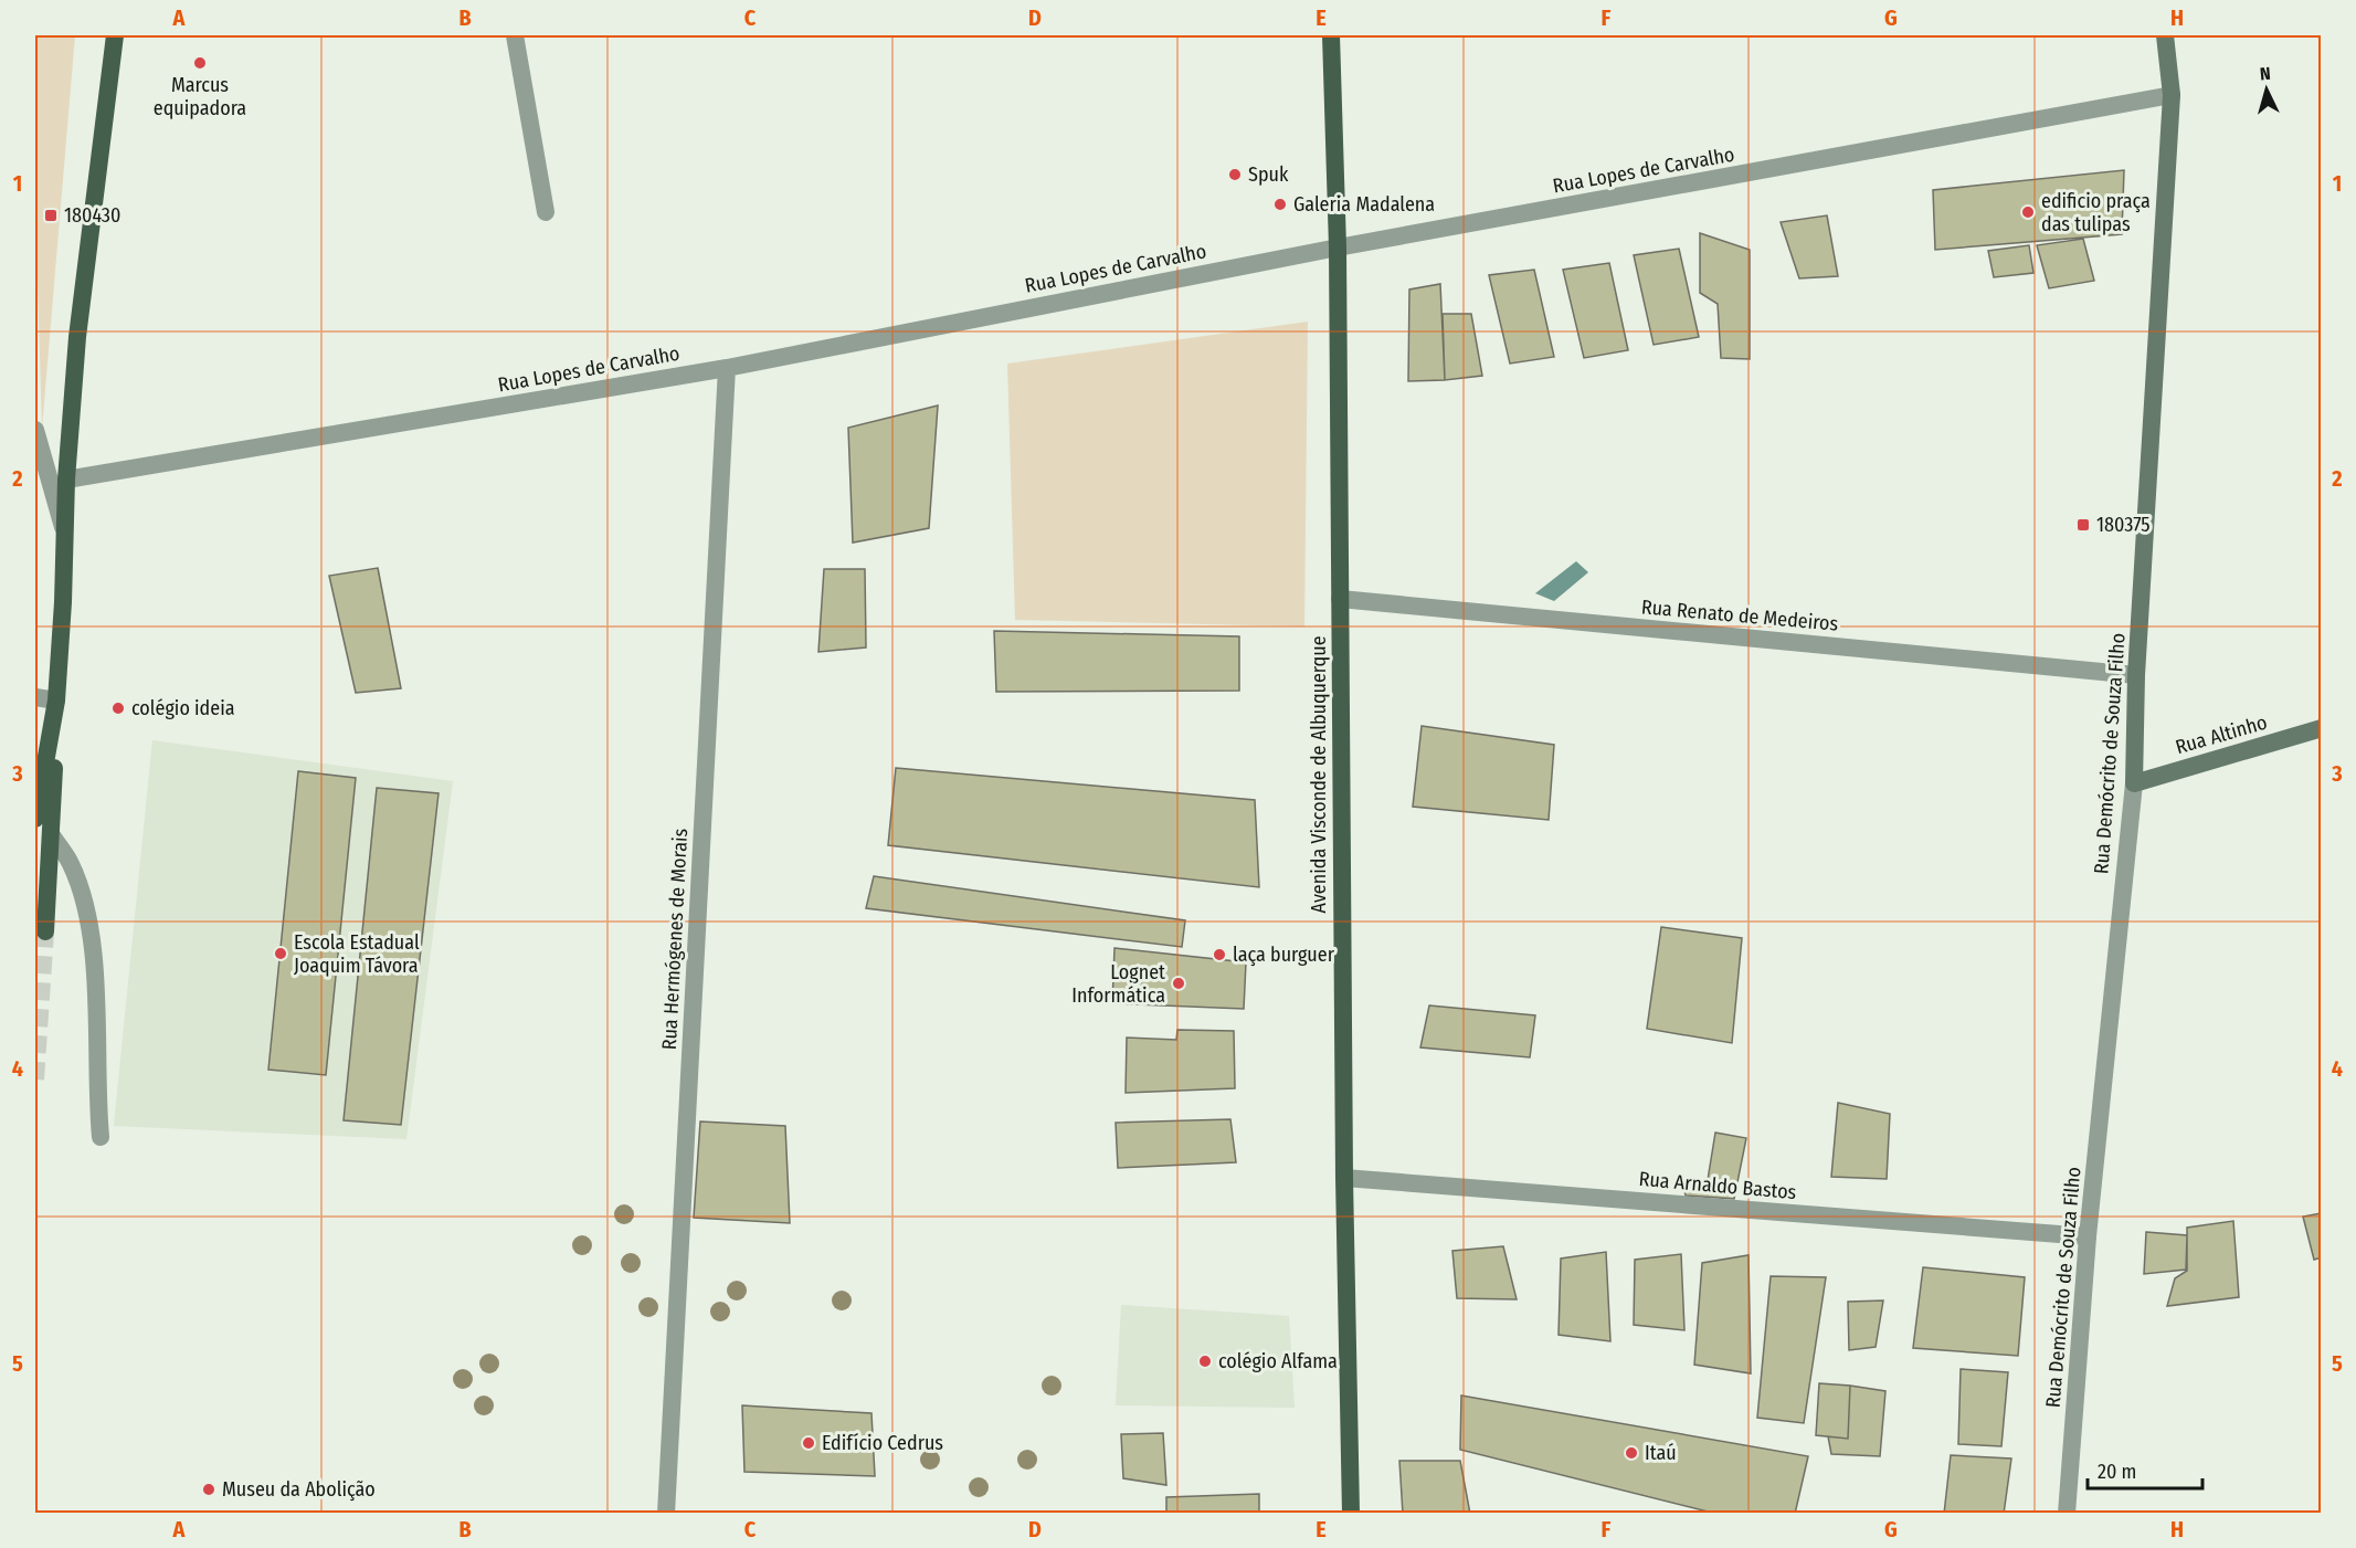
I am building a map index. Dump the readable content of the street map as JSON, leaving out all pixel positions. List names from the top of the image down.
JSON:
{
  "streets": {
    "main road": ["Rua Altinho", "Rua Demócrito de Souza Filho", "Avenida Visconde de Albuquerque"],
    "street": [
      "Rua Lopes de Carvalho",
      "Rua Renato de Medeiros",
      "Rua Hermógenes de Morais",
      "Rua Arnaldo Bastos"
    ]
  },
  "crossings": [
    ["Rua Lopes de Carvalho", "Rua Demócrito de Souza Filho"],
    ["Rua Lopes de Carvalho", "Avenida Visconde de Albuquerque"],
    ["Rua Lopes de Carvalho", "Rua Hermógenes de Morais"],
    ["Rua Renato de Medeiros", "Rua Demócrito de Souza Filho"],
    ["Rua Renato de Medeiros", "Avenida Visconde de Albuquerque"],
    ["Rua Altinho", "Rua Demócrito de Souza Filho"],
    ["Rua Demócrito de Souza Filho", "Rua Arnaldo Bastos"],
    ["Avenida Visconde de Albuquerque", "Rua Arnaldo Bastos"]
  ],
  "places": {
    "other": [
      "Marcus equipadora",
      "Spuk",
      "Galeria Madalena",
      "edificio praça das tulipas",
      "colégio ideia",
      "Escola Estadual Joaquim Távora",
      "laça burguer",
      "Lognet Informática",
      "colégio Alfama",
      "Edifício Cedrus",
      "Itaú",
      "Museu da Abolição"
    ],
    "transit": ["180430", "180375"]
  },
  "scale_bar": "20 m",
  "north": "top",
  "grid": {
    "columns": [
      "A",
      "B",
      "C",
      "D",
      "E",
      "F",
      "G",
      "H"
    ],
    "rows": [
      "1",
      "2",
      "3",
      "4",
      "5"
    ]
  }
}
